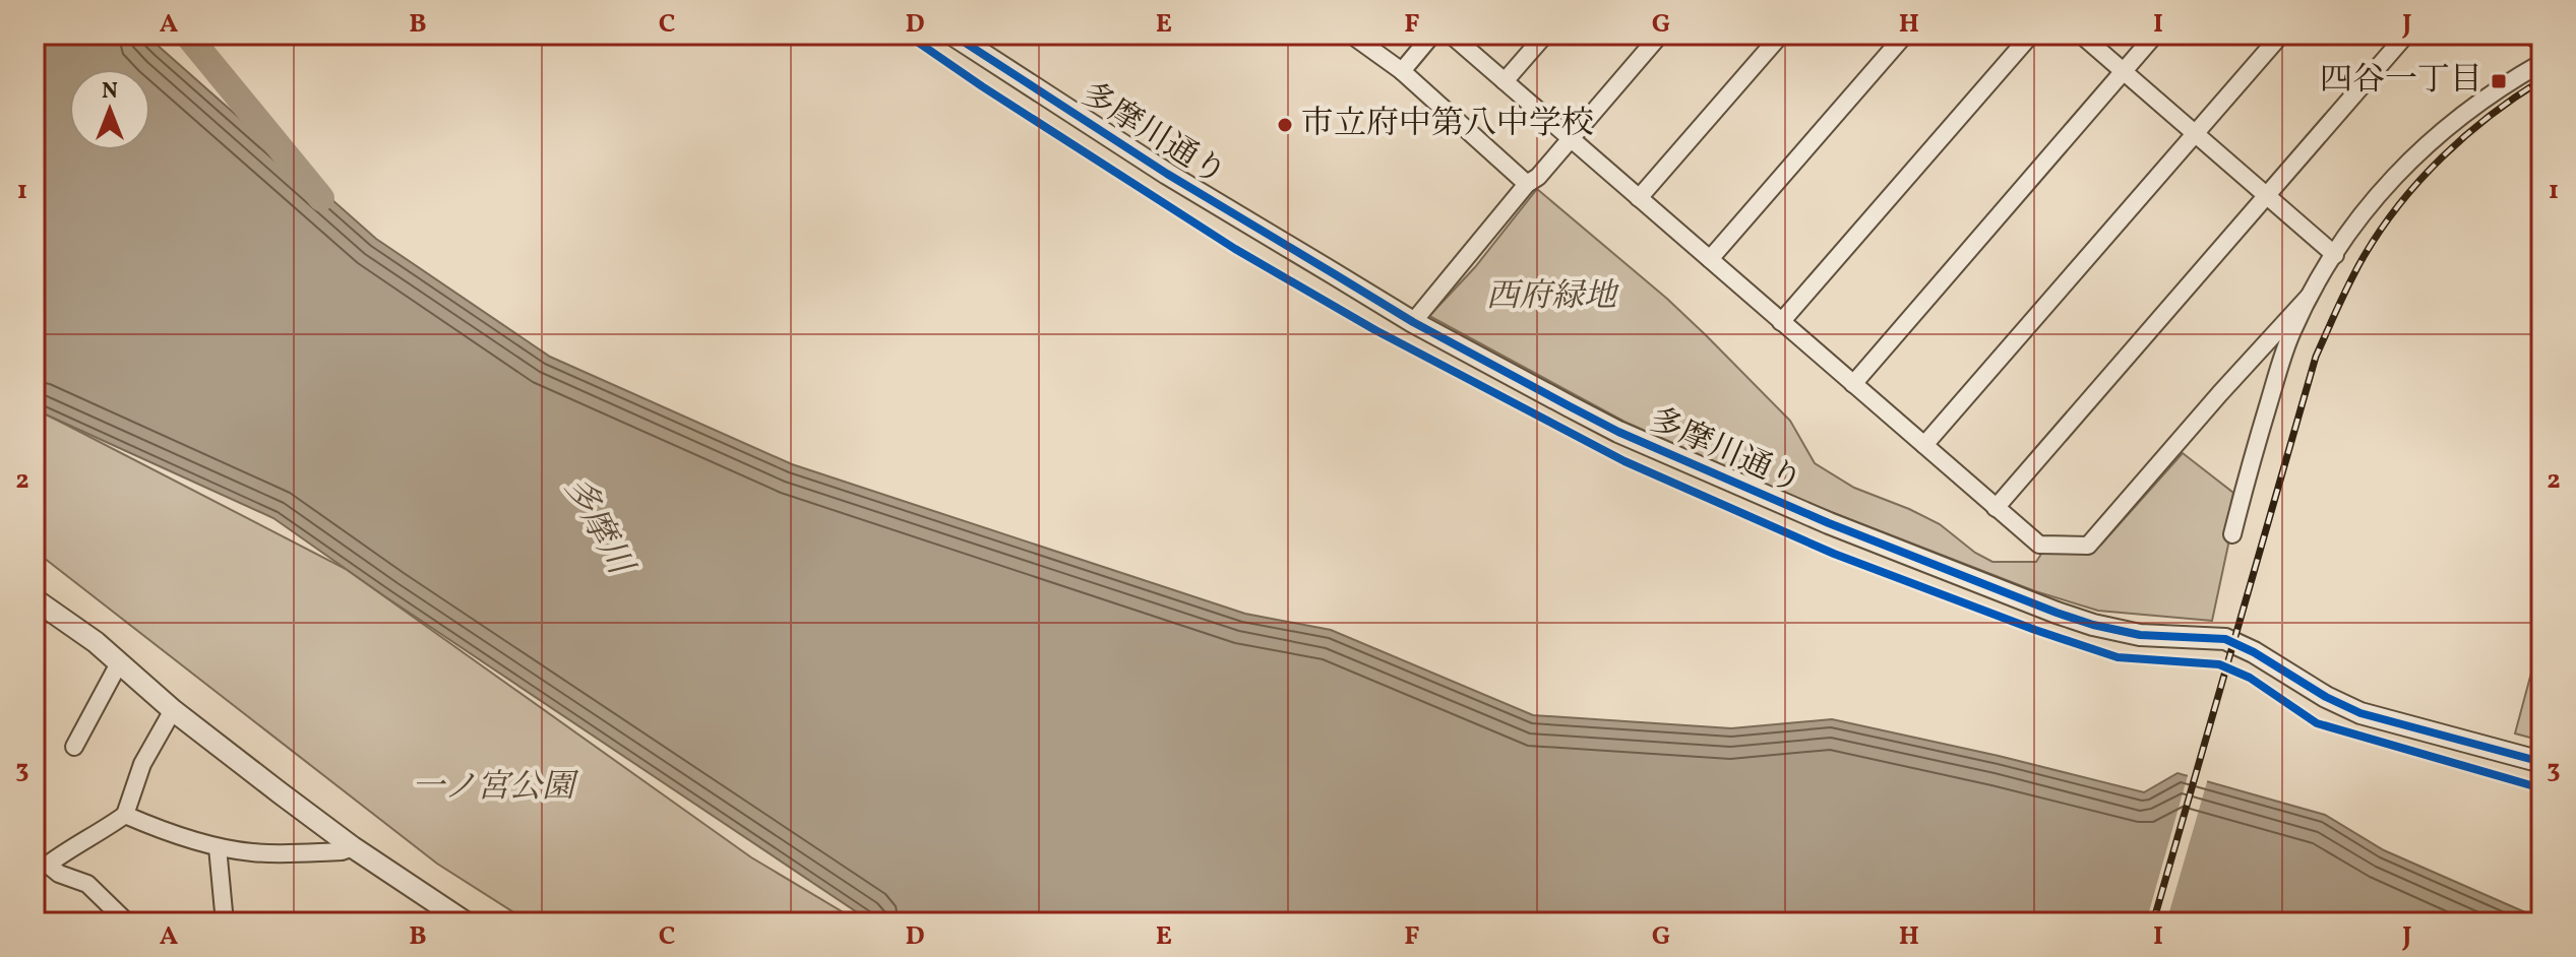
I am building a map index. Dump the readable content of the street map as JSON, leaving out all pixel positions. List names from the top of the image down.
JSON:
{
  "streets": {
    "street": ["多摩川通り"]
  },
  "water": ["多摩川"],
  "parks": ["西府緑地", "一ノ宮公園"],
  "places": {
    "transit": ["四谷一丁目"],
    "other": ["市立府中第八中学校"]
  },
  "north": "top",
  "grid": {
    "columns": [
      "A",
      "B",
      "C",
      "D",
      "E",
      "F",
      "G",
      "H",
      "I",
      "J"
    ],
    "rows": ["1", "2", "3"]
  }
}
